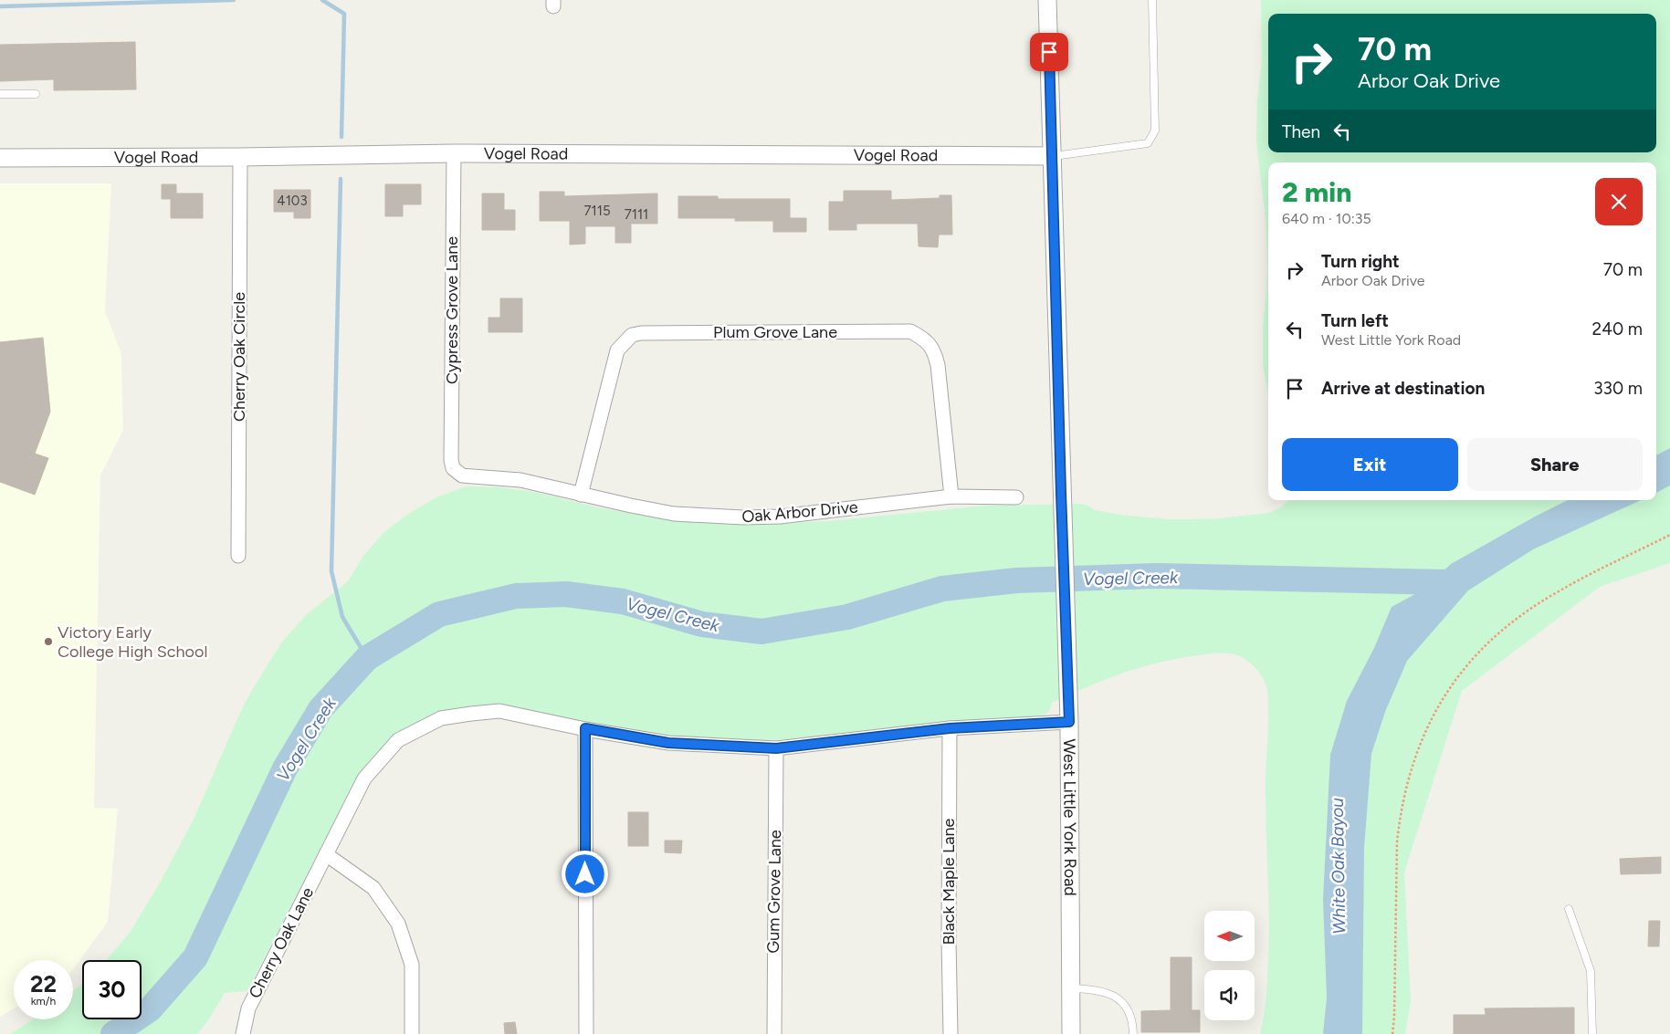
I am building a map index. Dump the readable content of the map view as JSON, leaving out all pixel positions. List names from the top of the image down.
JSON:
{
  "streets": {
    "street": [
      "Vogel Road",
      "Cypress Grove Lane",
      "Plum Grove Lane",
      "Cherry Oak Circle",
      "Oak Arbor Drive",
      "West Little York Road",
      "Black Maple Lane",
      "Gum Grove Lane",
      "Cherry Oak Lane"
    ]
  },
  "crossings": [
    ["Vogel Road", "Cypress Grove Lane"],
    ["Vogel Road", "Cherry Oak Circle"],
    ["Vogel Road", "West Little York Road"],
    ["Cypress Grove Lane", "Oak Arbor Drive"],
    ["Plum Grove Lane", "Oak Arbor Drive"],
    ["West Little York Road", "Cherry Oak Lane"],
    ["Black Maple Lane", "Cherry Oak Lane"],
    ["Gum Grove Lane", "Cherry Oak Lane"]
  ],
  "water": ["Vogel Creek", "White Oak Bayou"],
  "places": ["Victory Early College High School"],
  "house_numbers": ["4103", "7115", "7111"],
  "north": "left",
  "page": {
    "turn": ["70 m", "Arbor Oak Drive"],
    "then": "Then",
    "heading": ["2 min", "640 m · 10:35"],
    "list": [
      {
        "name": "Turn right",
        "note": "Arbor Oak Drive",
        "value": "70 m"
      },
      {
        "name": "Turn left",
        "note": "West Little York Road",
        "value": "240 m"
      },
      {
        "name": "Arrive at destination",
        "value": "330 m"
      }
    ],
    "buttons": ["Exit", "Share"],
    "speed": "22 km/h",
    "limit": "30"
  }
}
